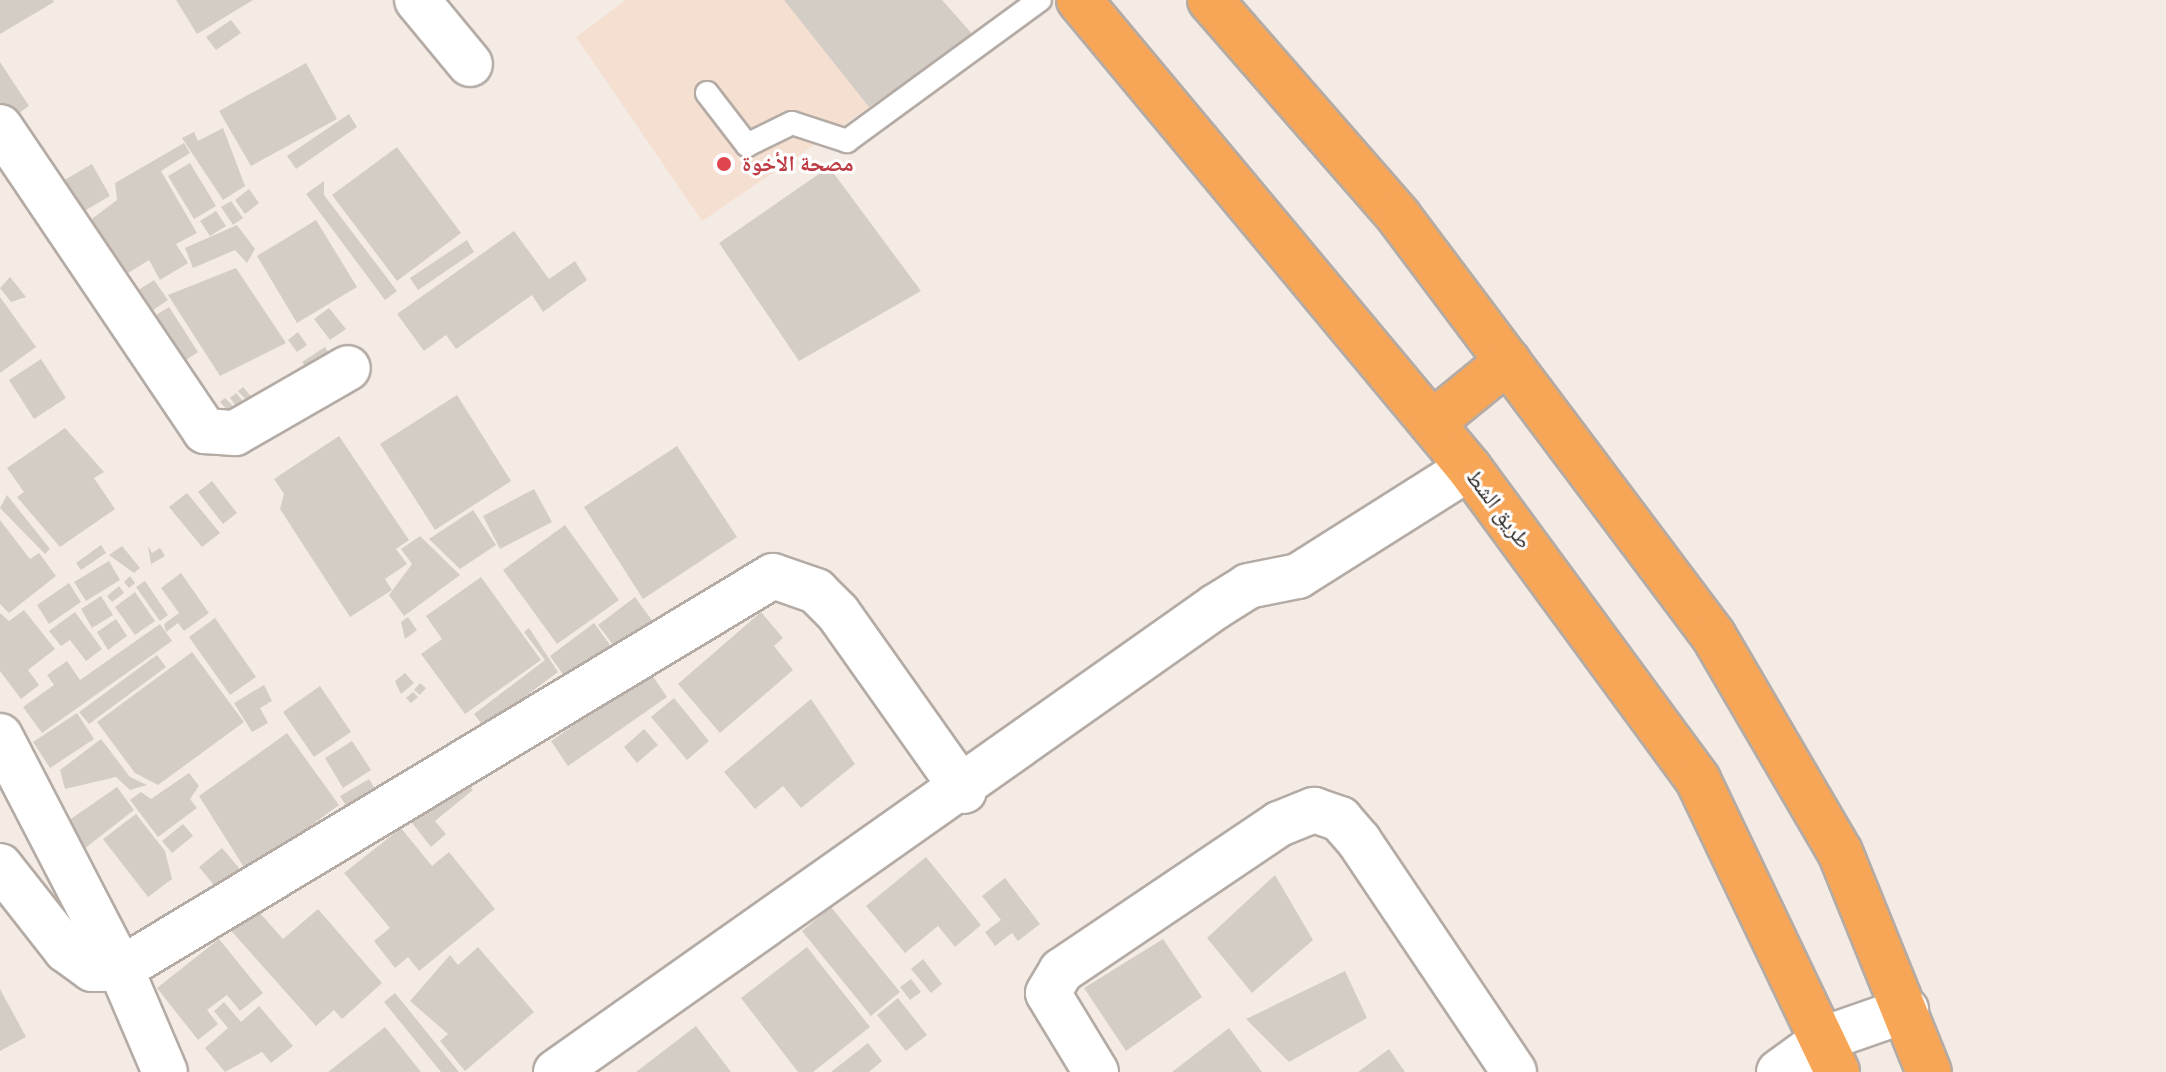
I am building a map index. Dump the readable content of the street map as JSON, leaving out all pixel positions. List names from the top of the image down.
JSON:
{
  "streets": {
    "highway": ["طريق الشط"]
  },
  "places": ["مصحة الأخوة"]
}
